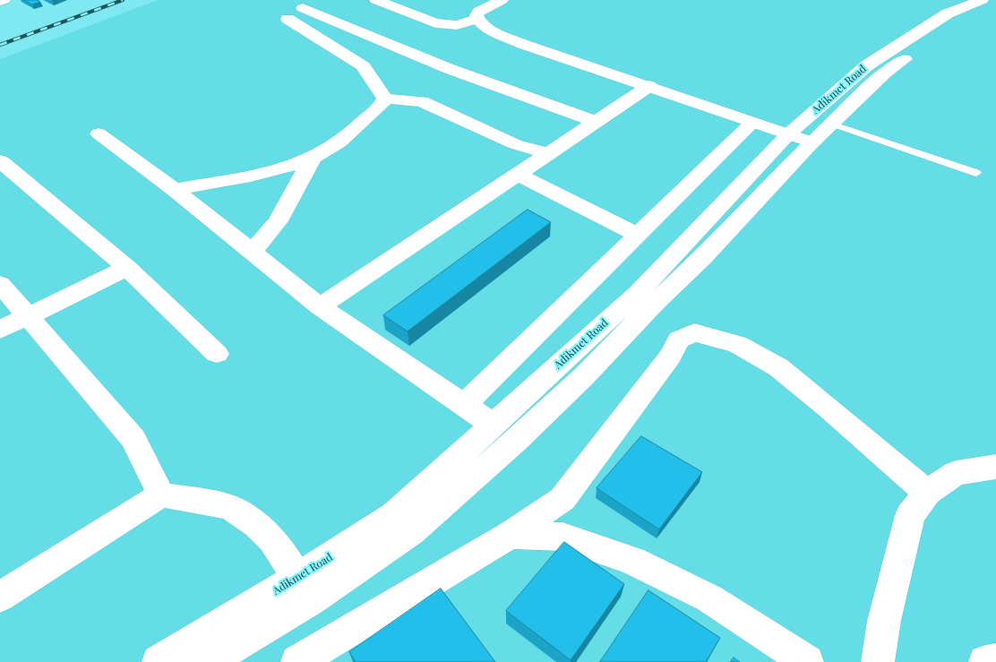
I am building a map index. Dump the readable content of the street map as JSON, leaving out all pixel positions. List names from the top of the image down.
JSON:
{
  "streets": {
    "street": ["Adikmet Road"]
  }
}
